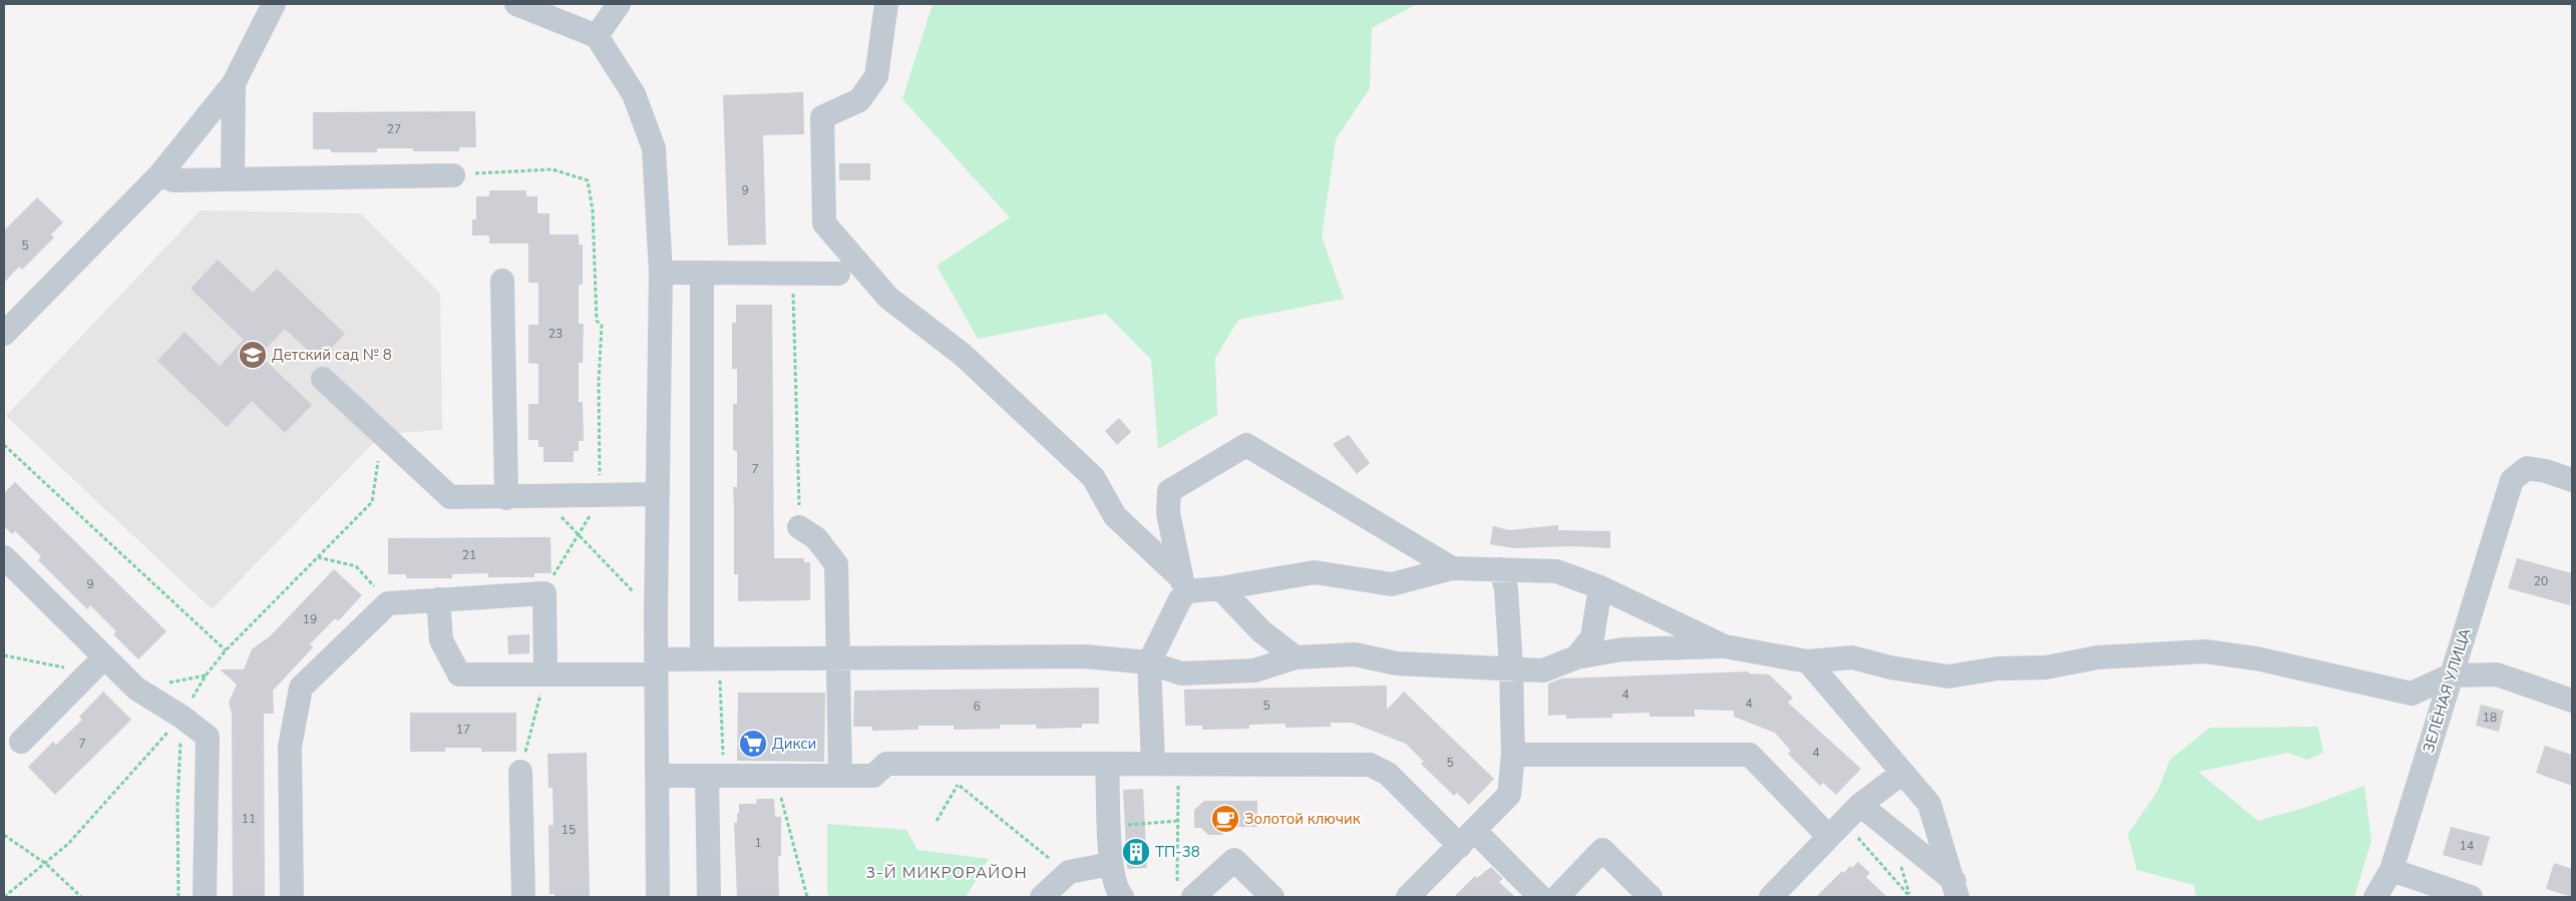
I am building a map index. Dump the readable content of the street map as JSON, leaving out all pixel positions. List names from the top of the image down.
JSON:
{
  "streets": {
    "street": ["ЗЕЛЁНАЯ УЛИЦА"]
  },
  "districts": ["3-Й МИКРОРАЙОН"],
  "places": {
    "school or university": ["Детский сад № 8"],
    "supermarket": ["Дикси"],
    "cafe": ["Золотой ключик"],
    "building": ["ТП-38"]
  },
  "house_numbers": [
    "27",
    "9",
    "5",
    "23",
    "7",
    "21",
    "20",
    "9",
    "19",
    "4",
    "4",
    "5",
    "6",
    "18",
    "17",
    "7",
    "4",
    "5",
    "11",
    "15",
    "1",
    "14"
  ]
}
